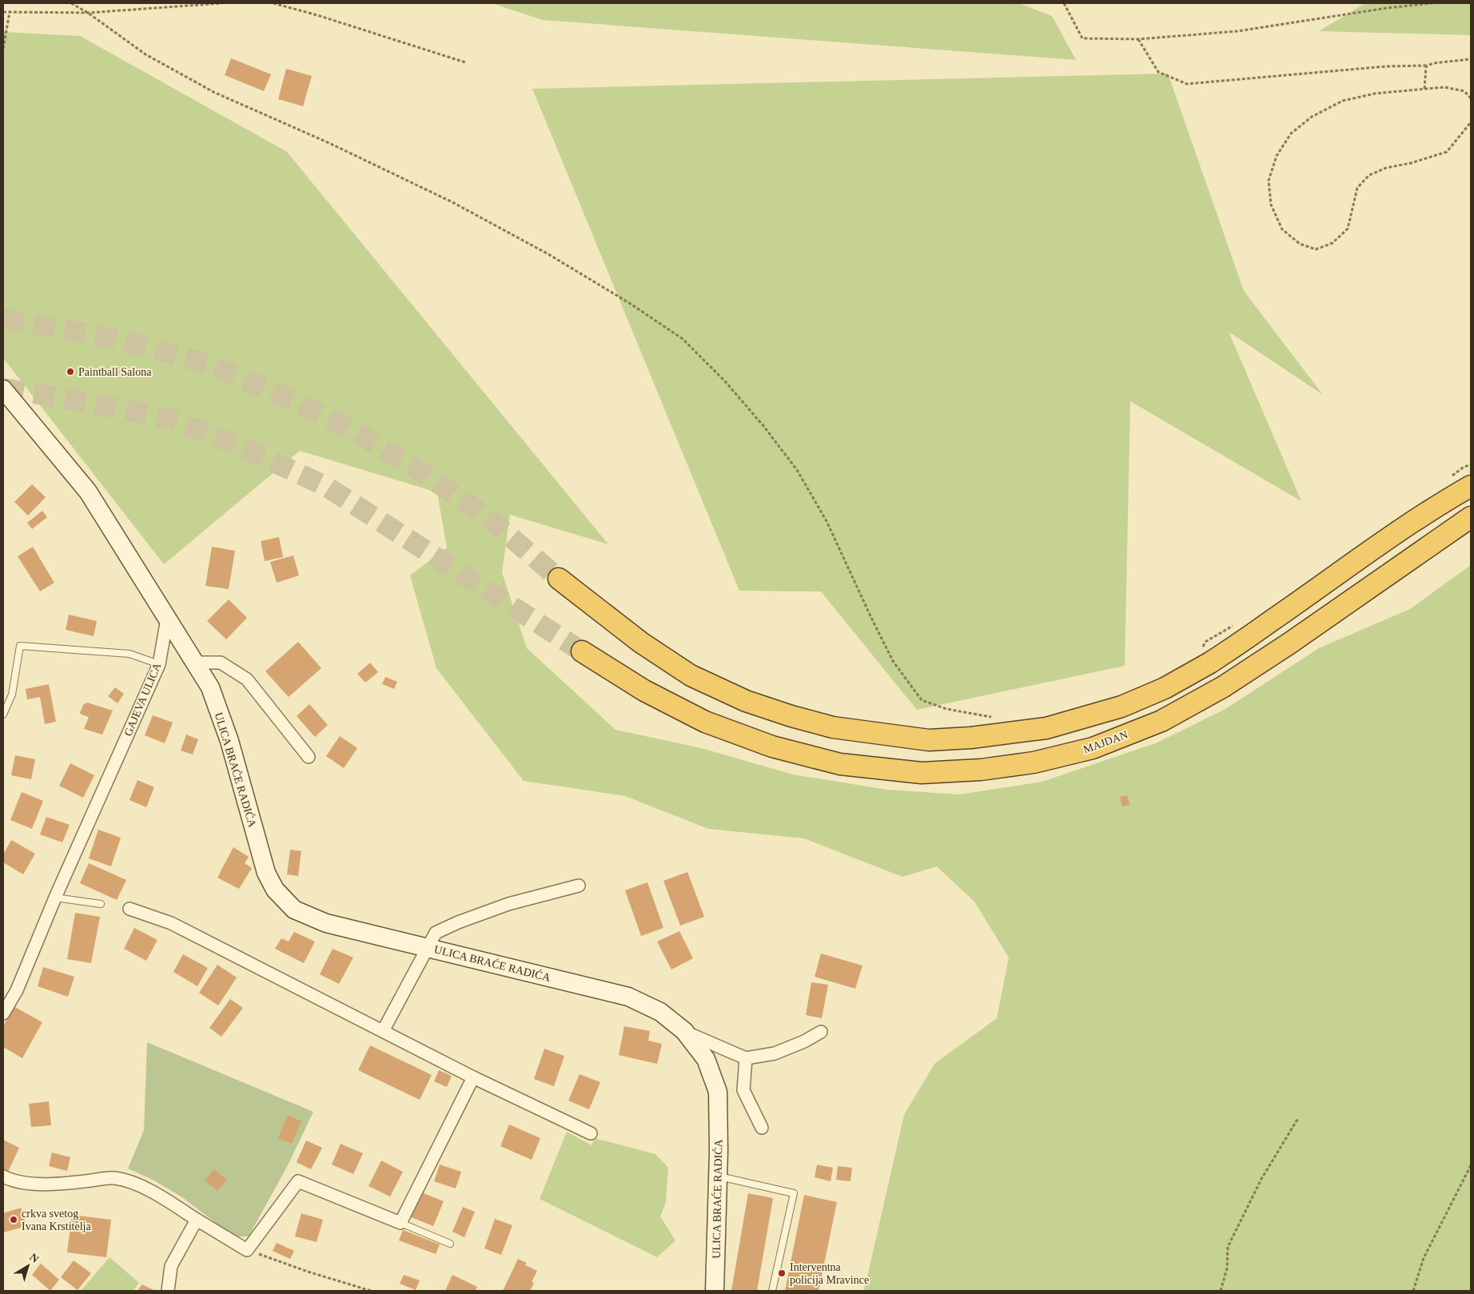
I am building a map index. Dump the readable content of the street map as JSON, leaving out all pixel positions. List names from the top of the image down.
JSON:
{
  "streets": {
    "highway": ["MAJDAN"],
    "main road": ["ULICA BRAĆE RADIĆA"],
    "street": ["GAJEVA ULICA"]
  },
  "crossings": [
    ["GAJEVA ULICA", "ULICA BRAĆE RADIĆA"]
  ],
  "places": ["Paintball Salona", "crkva svetog Ivana Krstitelja", "Interventna policija Mravince"],
  "north": "top right"
}
